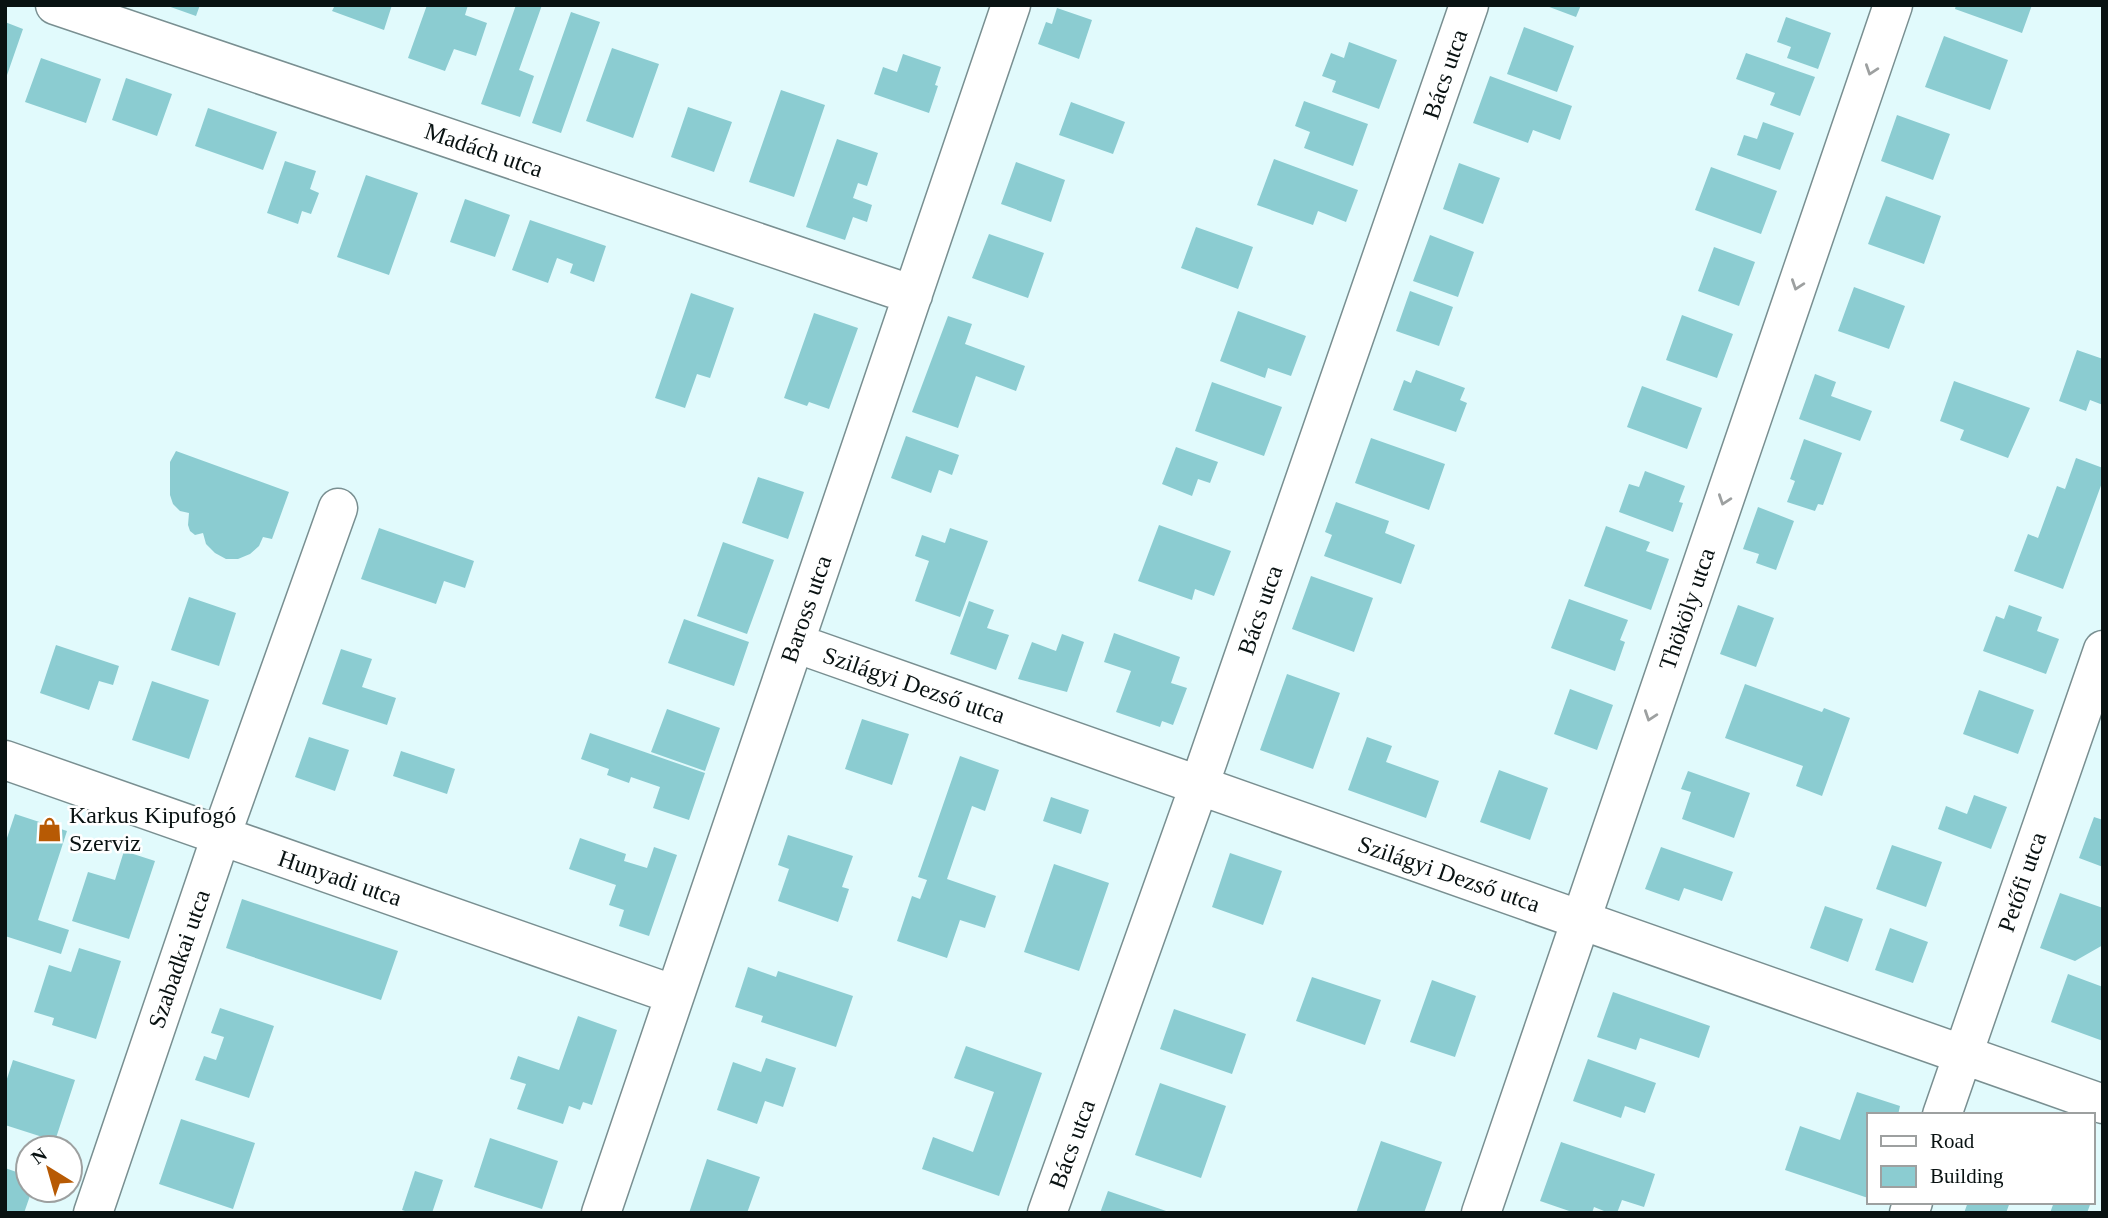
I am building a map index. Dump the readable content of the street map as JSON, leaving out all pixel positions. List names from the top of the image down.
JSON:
{
  "streets": {
    "street": [
      "Bács utca",
      "Madách utca",
      "Baross utca",
      "Thököly utca",
      "Szilágyi Dezső utca",
      "Hunyadi utca",
      "Petőfi utca",
      "Szabadkai utca"
    ]
  },
  "crossings": [
    ["Bács utca", "Szilágyi Dezső utca"],
    ["Madách utca", "Baross utca"],
    ["Baross utca", "Szilágyi Dezső utca"],
    ["Baross utca", "Hunyadi utca"],
    ["Thököly utca", "Szilágyi Dezső utca"],
    ["Szilágyi Dezső utca", "Petőfi utca"],
    ["Hunyadi utca", "Szabadkai utca"]
  ],
  "one_way": ["Thököly utca"],
  "places": {
    "shop": ["Karkus Kipufogó Szerviz"]
  },
  "legend": ["Road", "Building"],
  "north": "top left"
}
